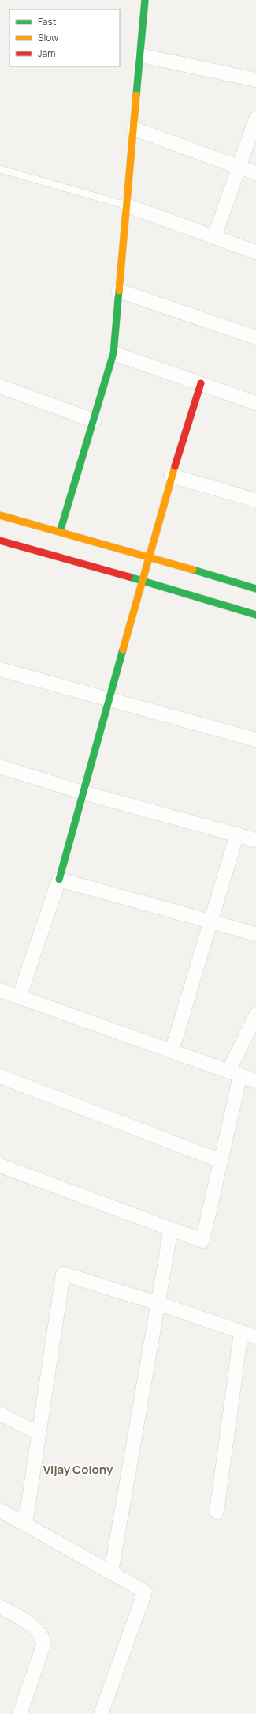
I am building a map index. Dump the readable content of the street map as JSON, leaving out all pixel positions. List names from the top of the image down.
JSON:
{
  "districts": ["Vijay Colony"],
  "legend": ["Fast", "Slow", "Jam"]
}
